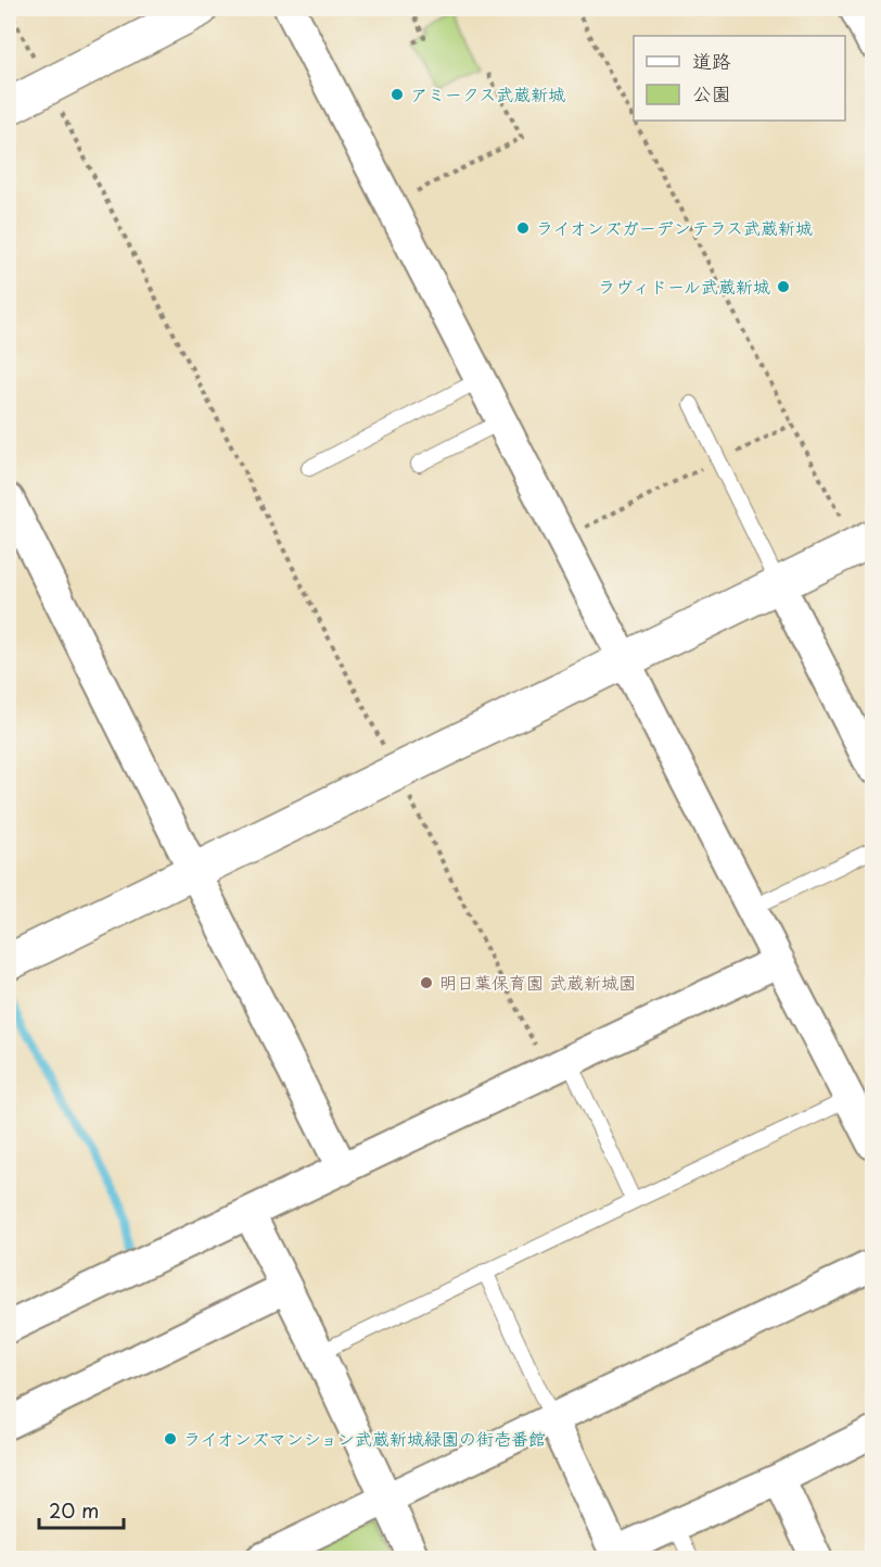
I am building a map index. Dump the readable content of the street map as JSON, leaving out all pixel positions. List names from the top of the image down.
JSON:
{
  "places": [
    "アミークス武蔵新城",
    "ライオンズガーデンテラス武蔵新城",
    "ラヴィドール武蔵新城",
    "明日葉保育園 武蔵新城園",
    "ライオンズマンション武蔵新城緑園の街壱番館"
  ],
  "legend": ["道路", "公園"],
  "scale_bar": "20 m"
}
